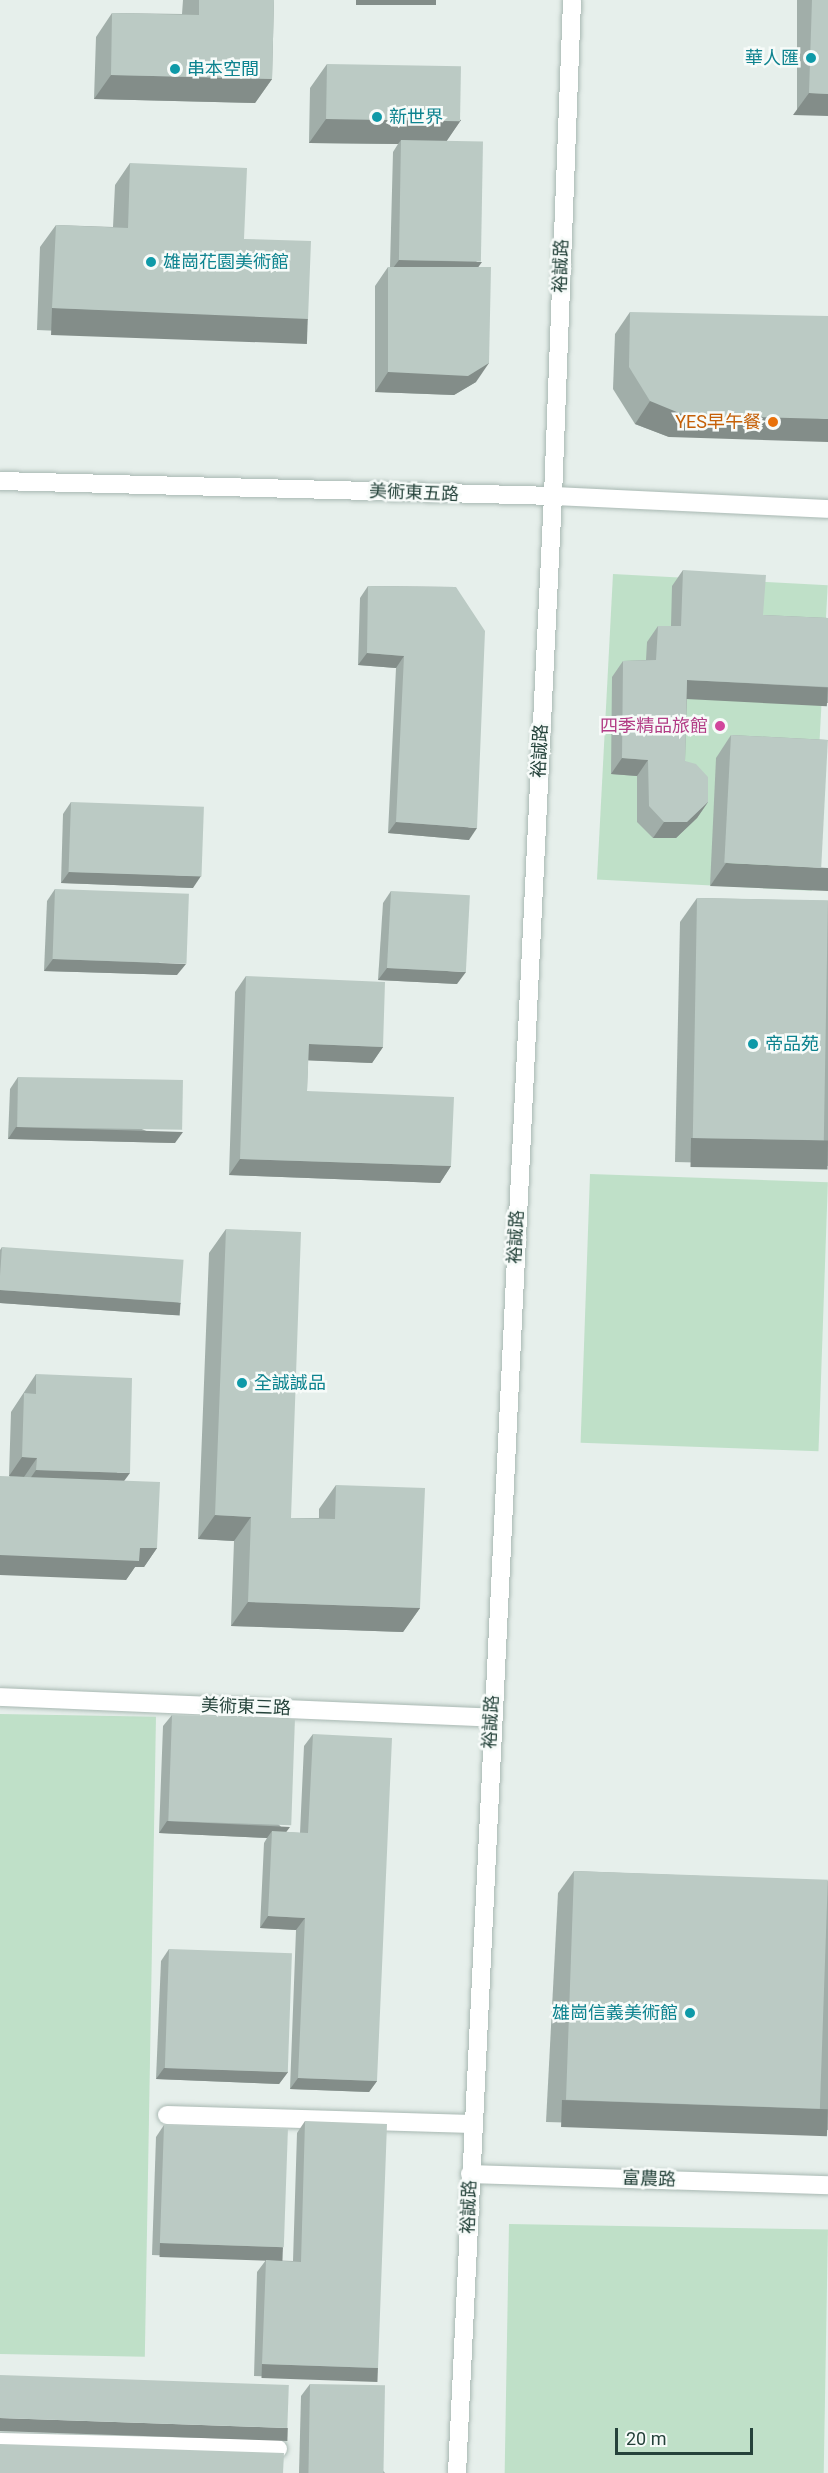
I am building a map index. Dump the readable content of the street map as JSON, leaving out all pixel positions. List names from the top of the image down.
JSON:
{
  "streets": {
    "street": [
      "裕誠路",
      "美術東五路",
      "美術東三路",
      "富農路"
    ]
  },
  "crossings": [
    ["裕誠路", "美術東五路"],
    ["裕誠路", "美術東三路"],
    ["裕誠路", "富農路"]
  ],
  "places": [
    "華人匯",
    "串本空間",
    "新世界",
    "雄崗花園美術館",
    "YES早午餐",
    "四季精品旅館",
    "帝品苑",
    "全誠誠品",
    "雄崗信義美術館"
  ],
  "scale_bar": "20 m"
}
